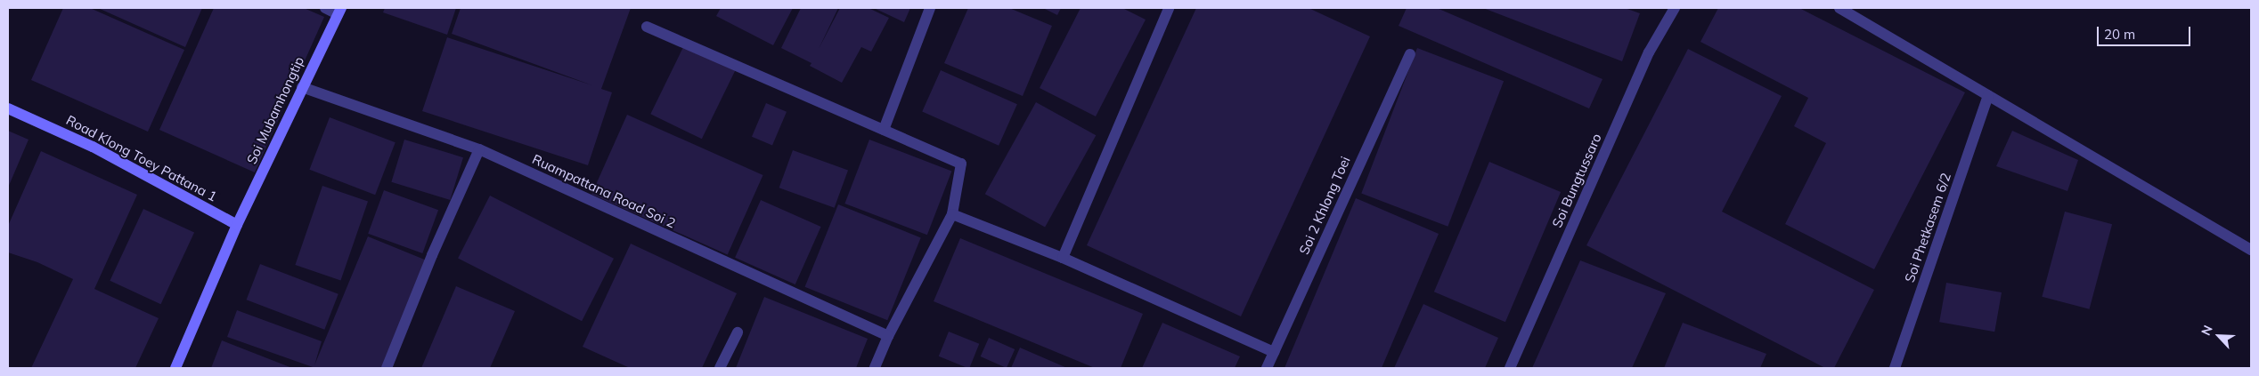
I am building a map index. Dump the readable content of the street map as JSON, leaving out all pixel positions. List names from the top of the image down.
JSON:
{
  "streets": {
    "street": [
      "Soi Mubamhongtip",
      "Road Klong Toey Pattana 1",
      "Soi Bungtussaro",
      "Ruampattana Road Soi 2",
      "Soi 2 Khlong Toei",
      "Soi Phetkasem 6/2"
    ]
  },
  "crossings": [
    ["Soi Mubamhongtip", "Road Klong Toey Pattana 1"],
    ["Soi Mubamhongtip", "Ruampattana Road Soi 2"]
  ],
  "scale_bar": "20 m",
  "north": "top left"
}
